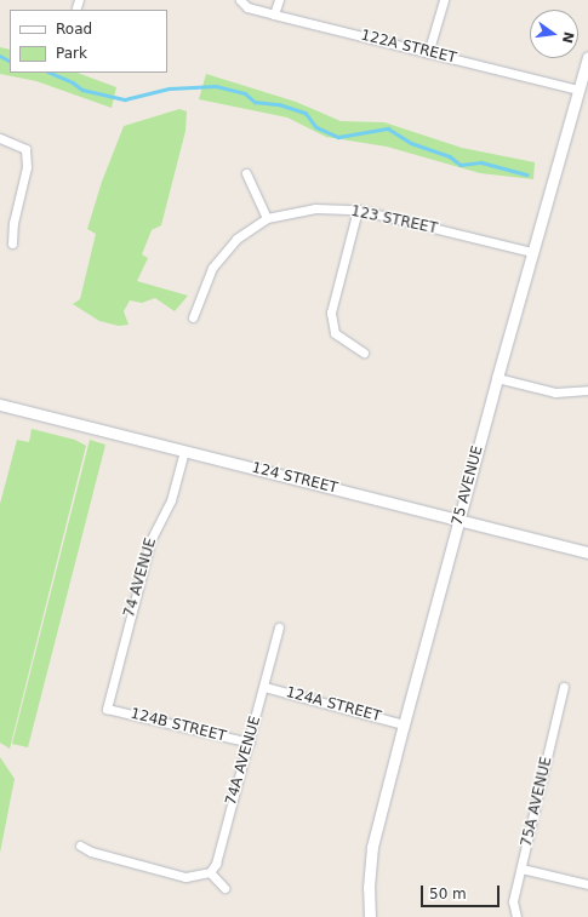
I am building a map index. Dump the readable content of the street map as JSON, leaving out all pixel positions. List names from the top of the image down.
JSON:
{
  "streets": {
    "street": [
      "122A STREET",
      "123 STREET",
      "124 STREET",
      "75 AVENUE",
      "74 AVENUE",
      "124A STREET",
      "124B STREET",
      "74A AVENUE",
      "75A AVENUE"
    ]
  },
  "crossings": [
    ["122A STREET", "75 AVENUE"],
    ["123 STREET", "75 AVENUE"],
    ["124 STREET", "75 AVENUE"],
    ["124 STREET", "74 AVENUE"],
    ["75 AVENUE", "124A STREET"],
    ["74 AVENUE", "124B STREET"],
    ["124A STREET", "74A AVENUE"],
    ["124B STREET", "74A AVENUE"]
  ],
  "legend": ["Road", "Park"],
  "scale_bar": "50 m",
  "north": "right"
}
